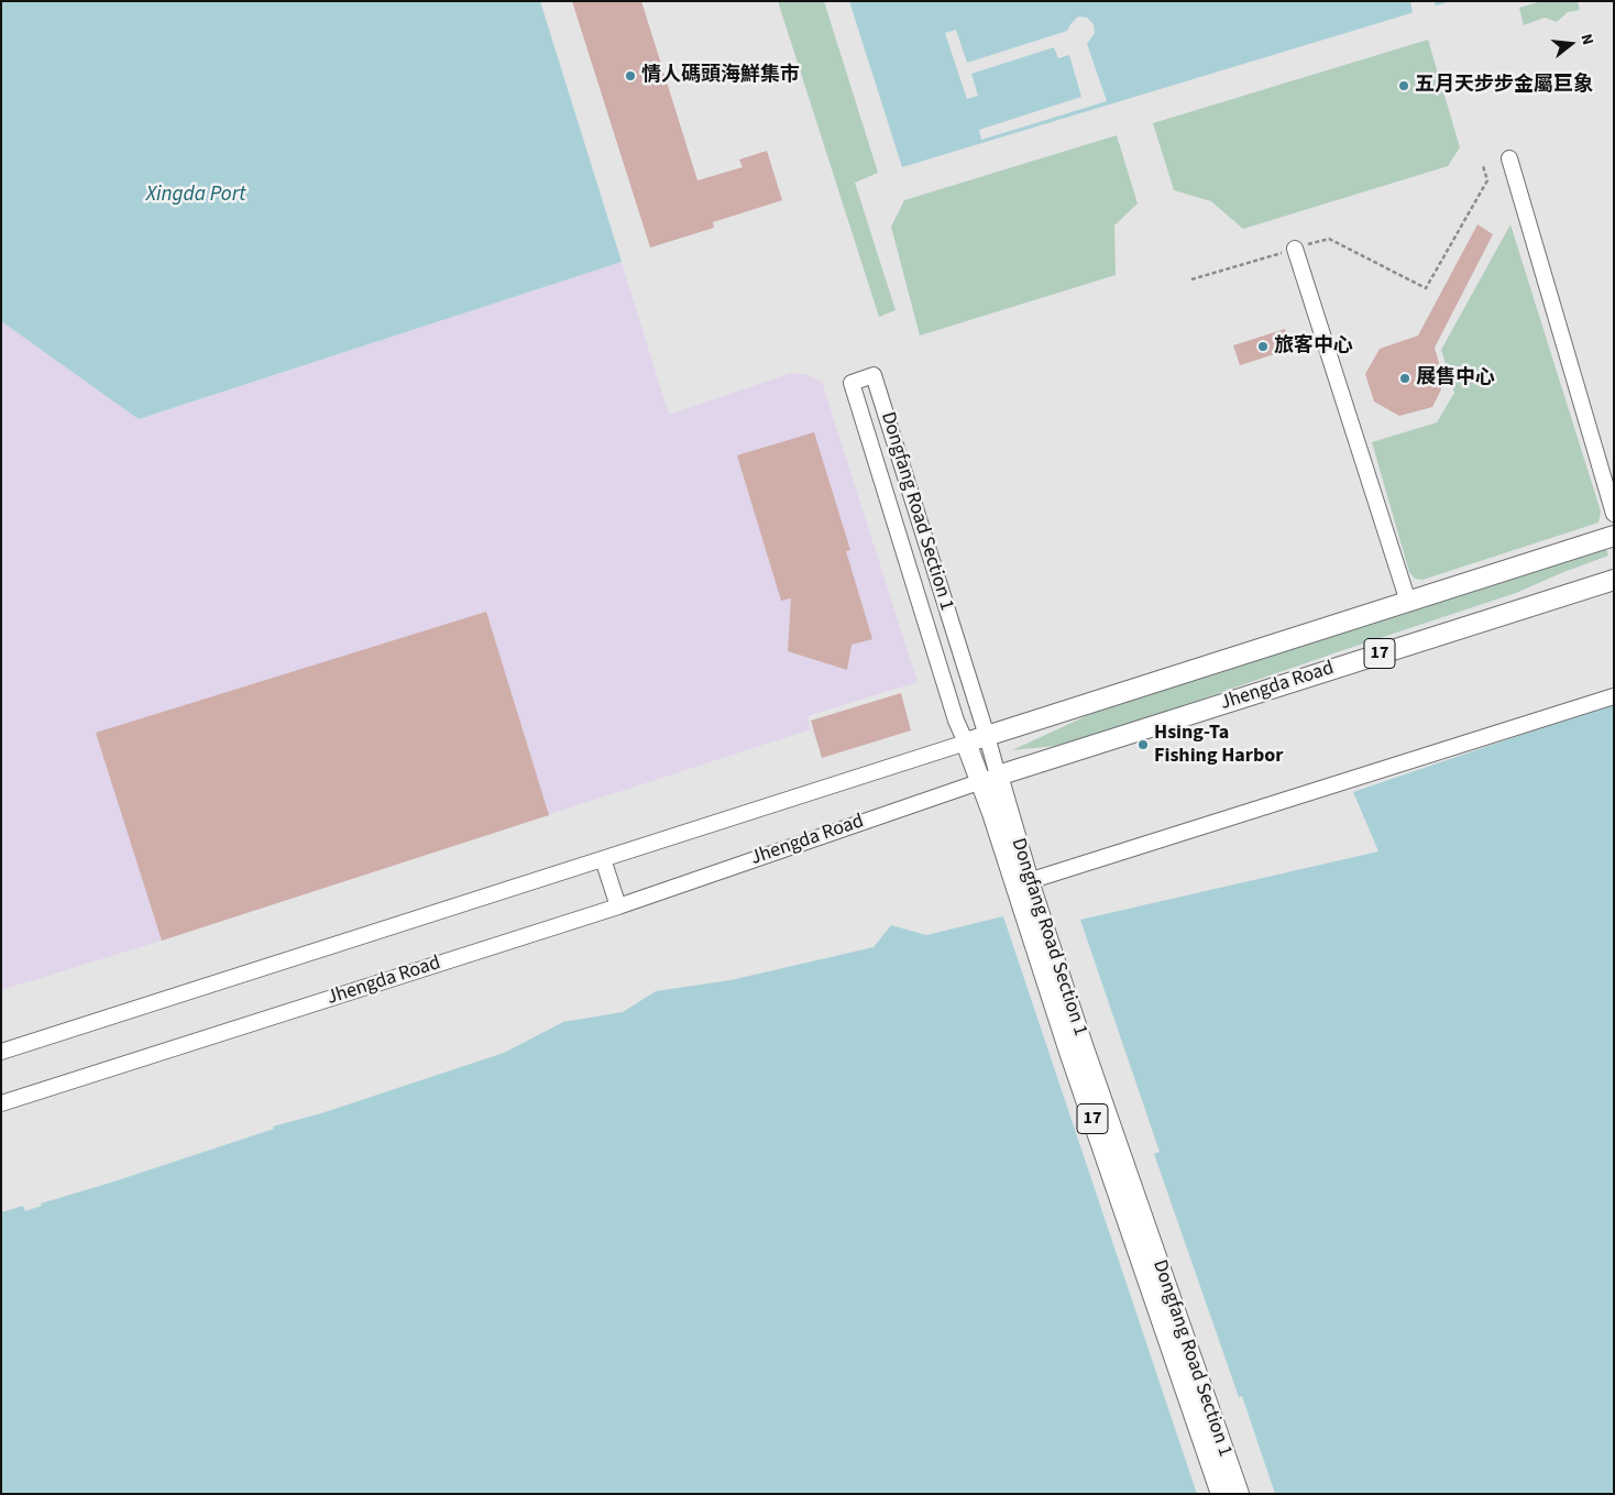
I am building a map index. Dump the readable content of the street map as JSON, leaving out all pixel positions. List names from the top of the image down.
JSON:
{
  "streets": {
    "main road": ["Dongfang Road Section 1", "17", "Jhengda Road"]
  },
  "crossings": [
    ["Dongfang Road Section 1", "Jhengda Road"]
  ],
  "water": ["Xingda Port"],
  "places": [
    "情人碼頭海鮮集市",
    "五月天步步金屬巨象",
    "旅客中心",
    "展售中心",
    "Hsing-Ta Fishing Harbor"
  ],
  "north": "right"
}
